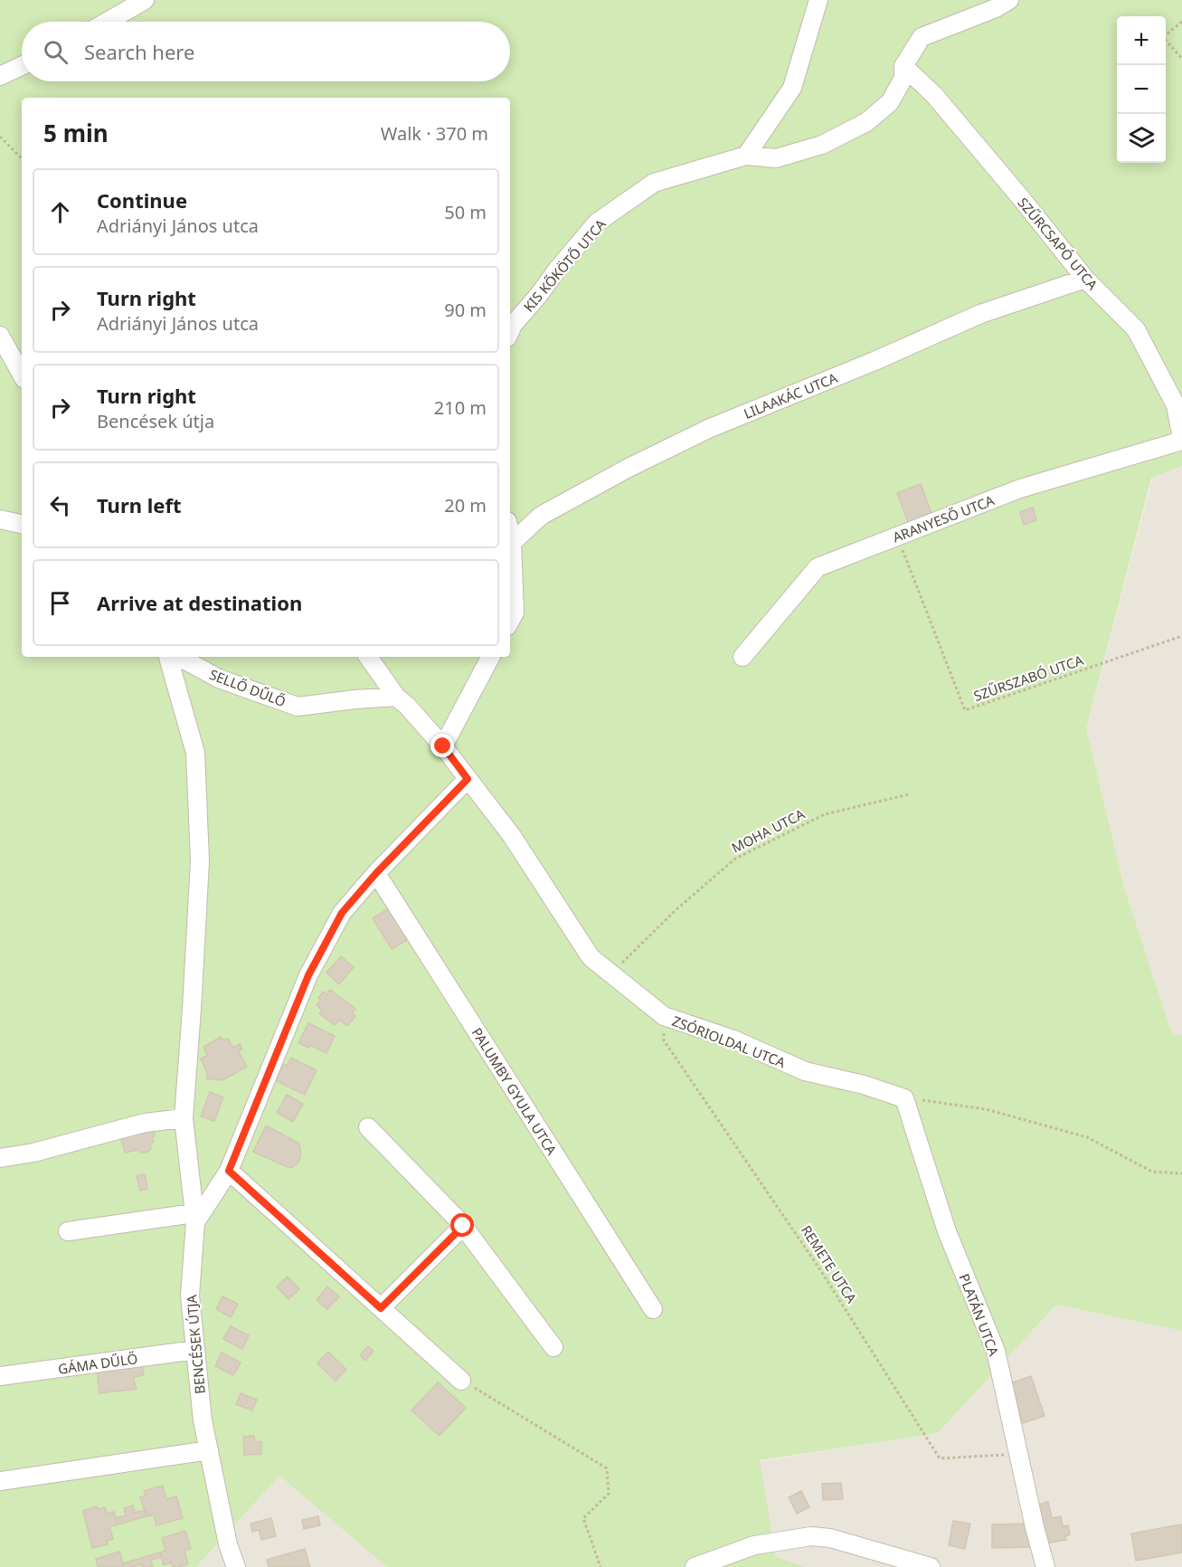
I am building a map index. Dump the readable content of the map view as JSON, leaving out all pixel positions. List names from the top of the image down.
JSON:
{
  "streets": {
    "street": [
      "SZŰRCSAPÓ UTCA",
      "KIS KŐKÖTŐ UTCA",
      "LILAAKÁC UTCA",
      "ARANYESŐ UTCA",
      "SELLŐ DŰLŐ",
      "ZSÓRIOLDAL UTCA",
      "PALUMBY GYULA UTCA",
      "PLATÁN UTCA",
      "BENCÉSEK ÚTJA",
      "GÁMA DŰLŐ"
    ],
    "path": ["SZŰRSZABÓ UTCA", "MOHA UTCA", "REMETE UTCA"]
  },
  "crossings": [
    ["SZŰRCSAPÓ UTCA", "KIS KŐKÖTŐ UTCA"],
    ["SZŰRCSAPÓ UTCA", "LILAAKÁC UTCA"],
    ["SZŰRCSAPÓ UTCA", "ARANYESŐ UTCA"],
    ["ARANYESŐ UTCA", "SZŰRSZABÓ UTCA"],
    ["SELLŐ DŰLŐ", "ZSÓRIOLDAL UTCA"],
    ["MOHA UTCA", "ZSÓRIOLDAL UTCA"],
    ["ZSÓRIOLDAL UTCA", "REMETE UTCA"],
    ["ZSÓRIOLDAL UTCA", "PLATÁN UTCA"],
    ["ZSÓRIOLDAL UTCA", "BENCÉSEK ÚTJA"],
    ["PALUMBY GYULA UTCA", "BENCÉSEK ÚTJA"],
    ["REMETE UTCA", "PLATÁN UTCA"],
    ["BENCÉSEK ÚTJA", "GÁMA DŰLŐ"]
  ],
  "page": {
    "map_buttons": ["+", "−"],
    "search": "Search here",
    "heading": ["5 min", "Walk · 370 m"],
    "list": [
      ["Continue", "Adriányi János utca", "50 m"],
      ["Turn right", "Adriányi János utca", "90 m"],
      ["Turn right", "Bencések útja", "210 m"],
      ["Turn left", "20 m"],
      "Arrive at destination"
    ]
  }
}
